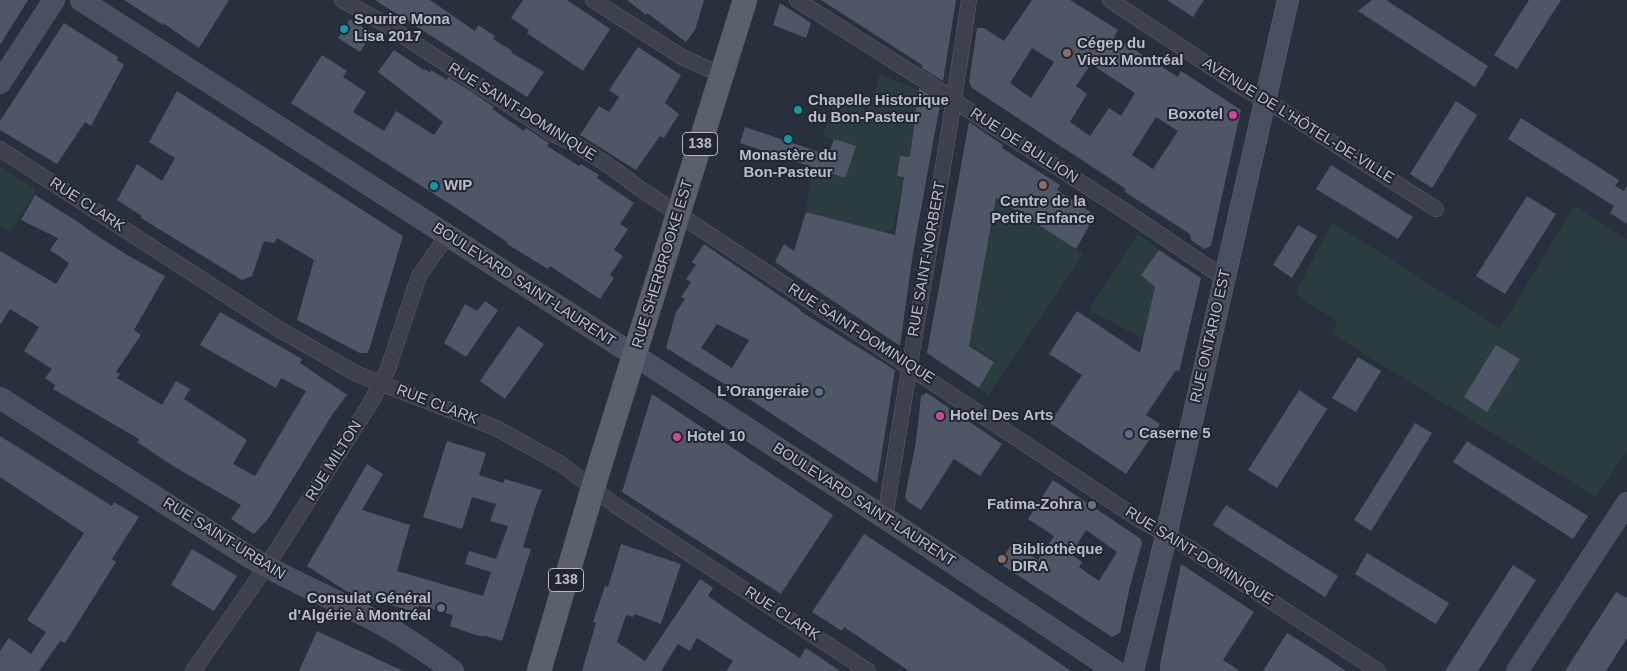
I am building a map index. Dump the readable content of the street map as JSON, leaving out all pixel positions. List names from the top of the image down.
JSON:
{
  "streets": {
    "main road": [
      "138",
      "RUE SHERBROOKE EST",
      "BOULEVARD SAINT-LAURENT",
      "RUE ONTARIO EST",
      "RUE SAINT-URBAIN"
    ],
    "street": [
      "RUE SAINT-DOMINIQUE",
      "AVENUE DE L'HÔTEL-DE-VILLE",
      "RUE DE BULLION",
      "RUE CLARK",
      "RUE SAINT-NORBERT",
      "RUE MILTON"
    ]
  },
  "crossings": [
    ["RUE SAINT-DOMINIQUE", "RUE SAINT-NORBERT"],
    ["RUE SAINT-DOMINIQUE", "RUE SHERBROOKE EST"],
    ["RUE SAINT-DOMINIQUE", "RUE ONTARIO EST"],
    ["AVENUE DE L'HÔTEL-DE-VILLE", "RUE ONTARIO EST"],
    ["138", "RUE CLARK"],
    ["138", "RUE SHERBROOKE EST"],
    ["138", "BOULEVARD SAINT-LAURENT"],
    ["RUE DE BULLION", "RUE SAINT-NORBERT"],
    ["RUE DE BULLION", "RUE ONTARIO EST"],
    ["RUE CLARK", "RUE MILTON"],
    ["RUE SAINT-NORBERT", "BOULEVARD SAINT-LAURENT"],
    ["RUE SHERBROOKE EST", "BOULEVARD SAINT-LAURENT"],
    ["BOULEVARD SAINT-LAURENT", "RUE MILTON"],
    ["RUE MILTON", "RUE SAINT-URBAIN"]
  ],
  "places": [
    "Sourire Mona Lisa 2017",
    "Cégep du Vieux Montréal",
    "Chapelle Historique du Bon-Pasteur",
    "Boxotel",
    "Monastère du Bon-Pasteur",
    "Centre de la Petite Enfance",
    "WIP",
    "L’Orangeraie",
    "Hotel Des Arts",
    "Caserne 5",
    "Hotel 10",
    "Fatima-Zohra",
    "Bibliothèque DIRA",
    "Consulat Général d'Algérie à Montréal"
  ]
}
